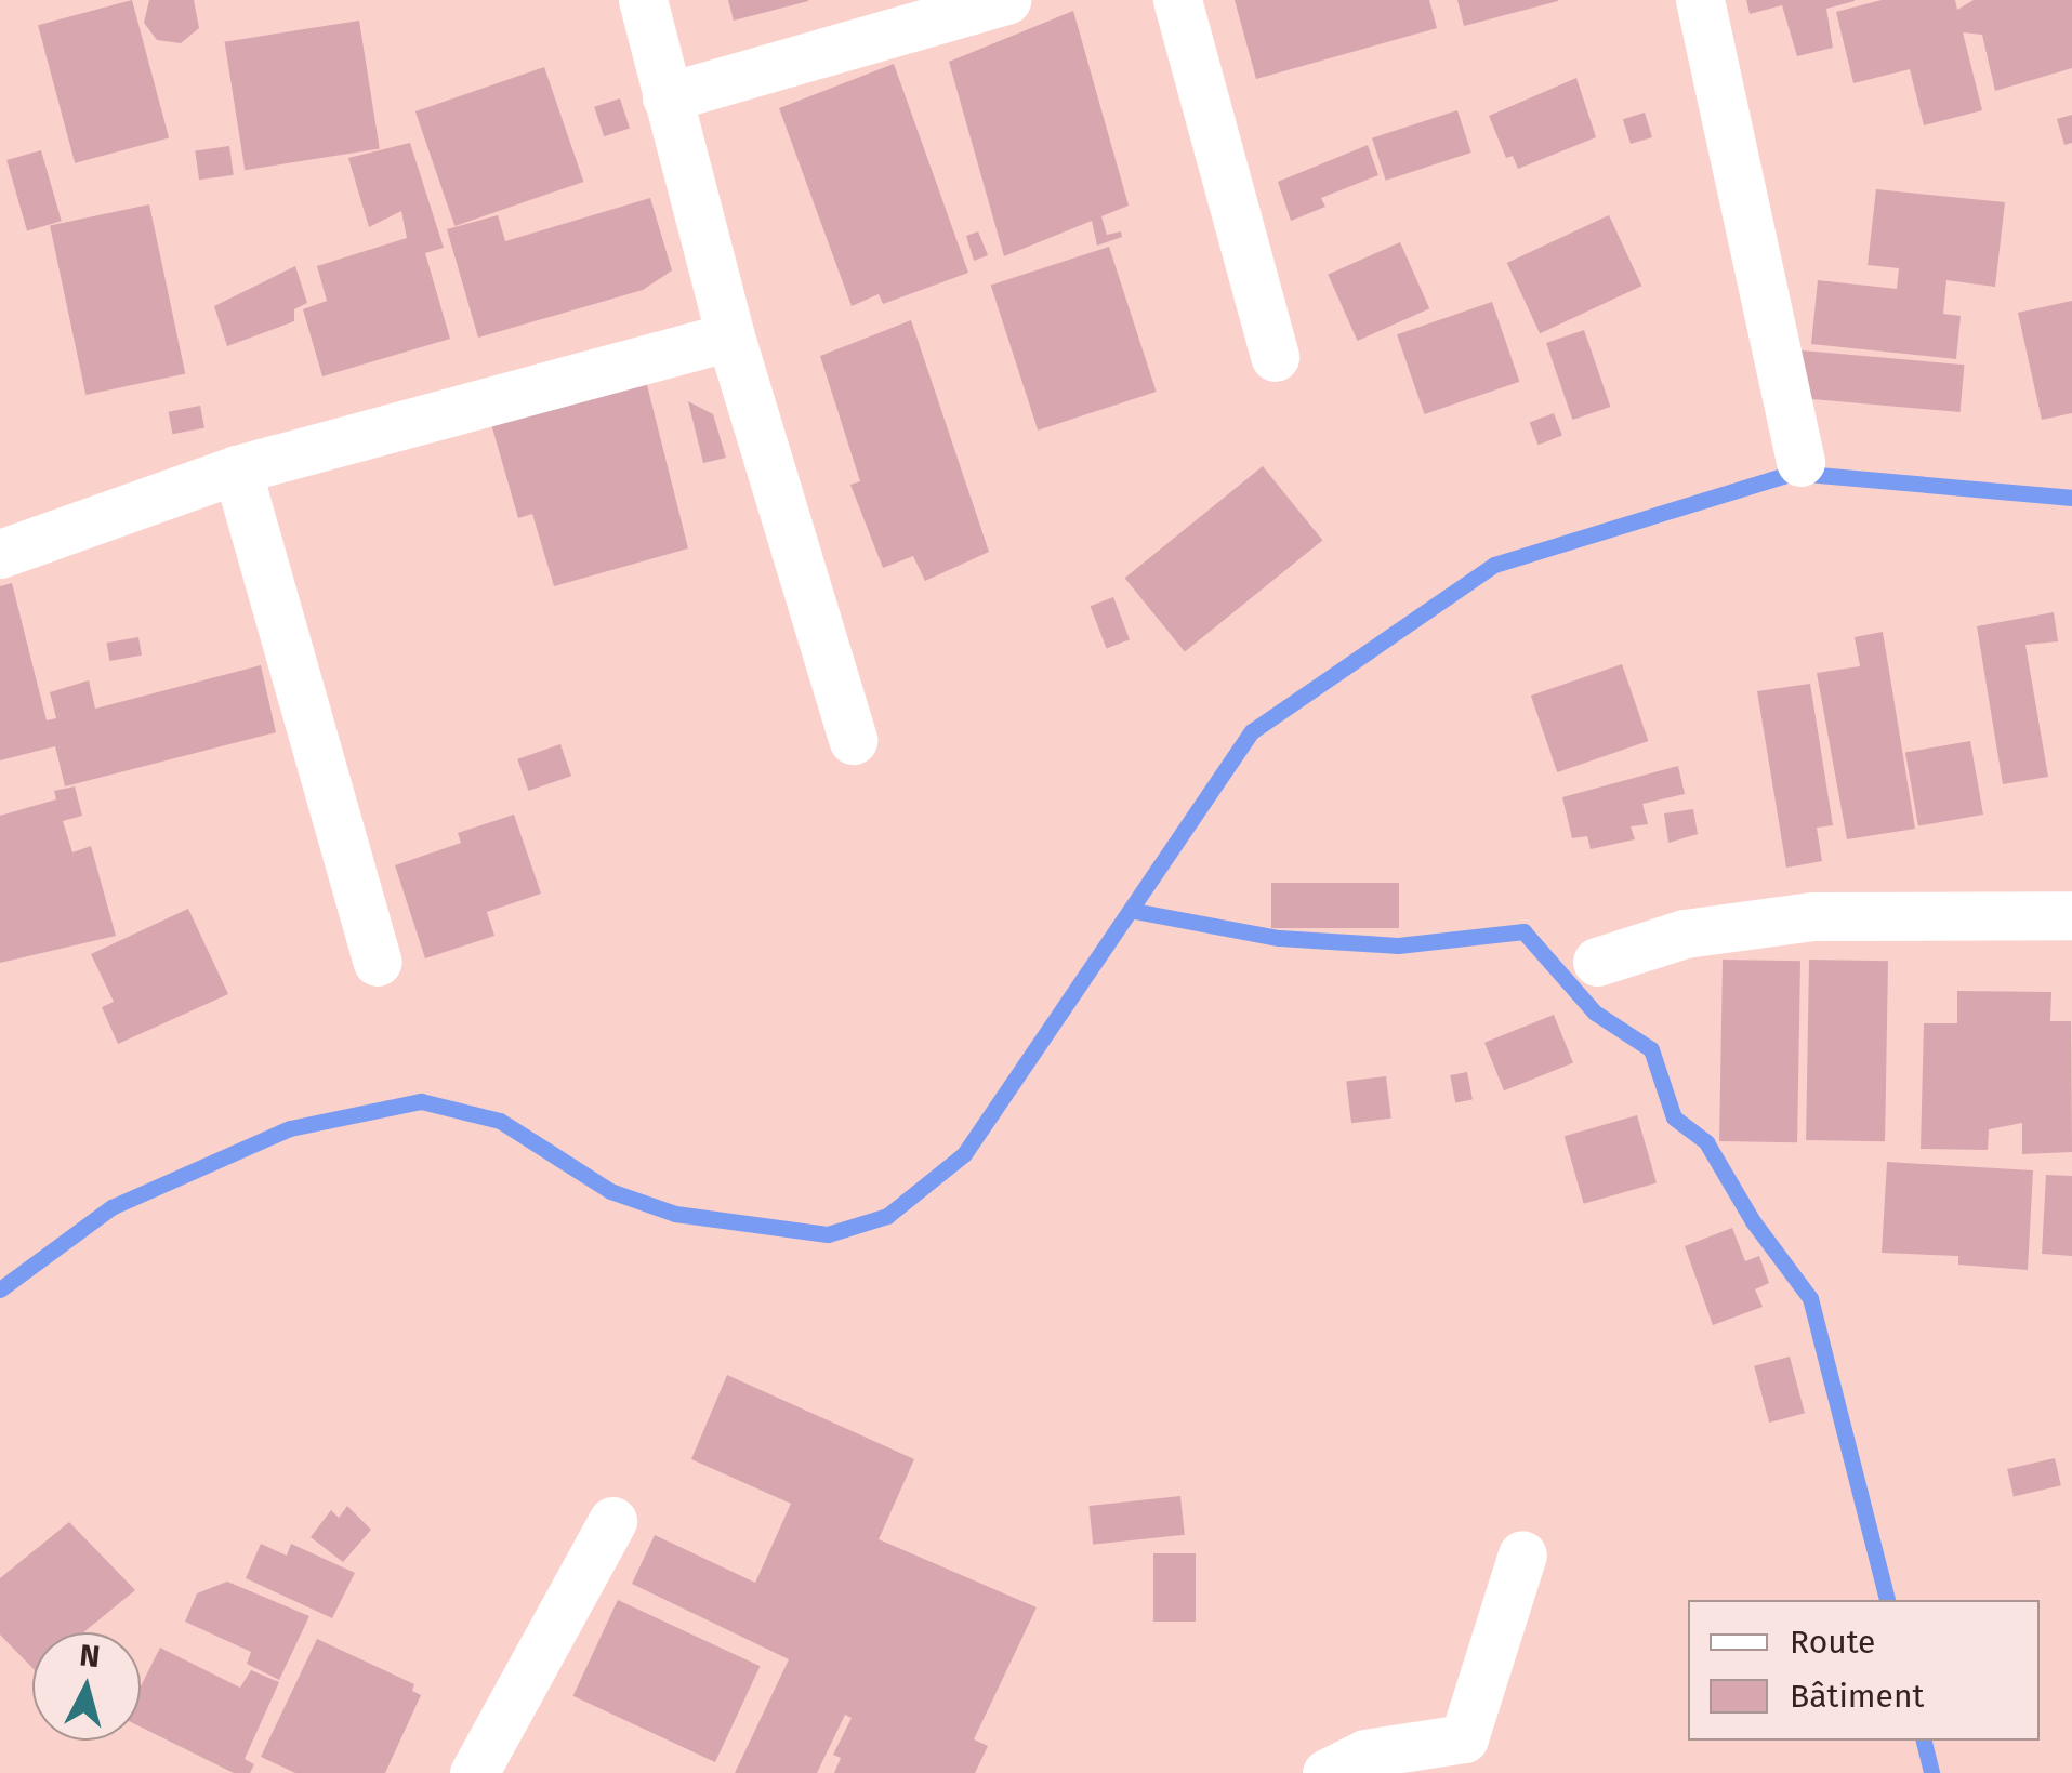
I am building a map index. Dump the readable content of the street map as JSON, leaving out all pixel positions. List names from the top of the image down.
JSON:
{
  "legend": ["Route", "Bâtiment"],
  "north": "top"
}
